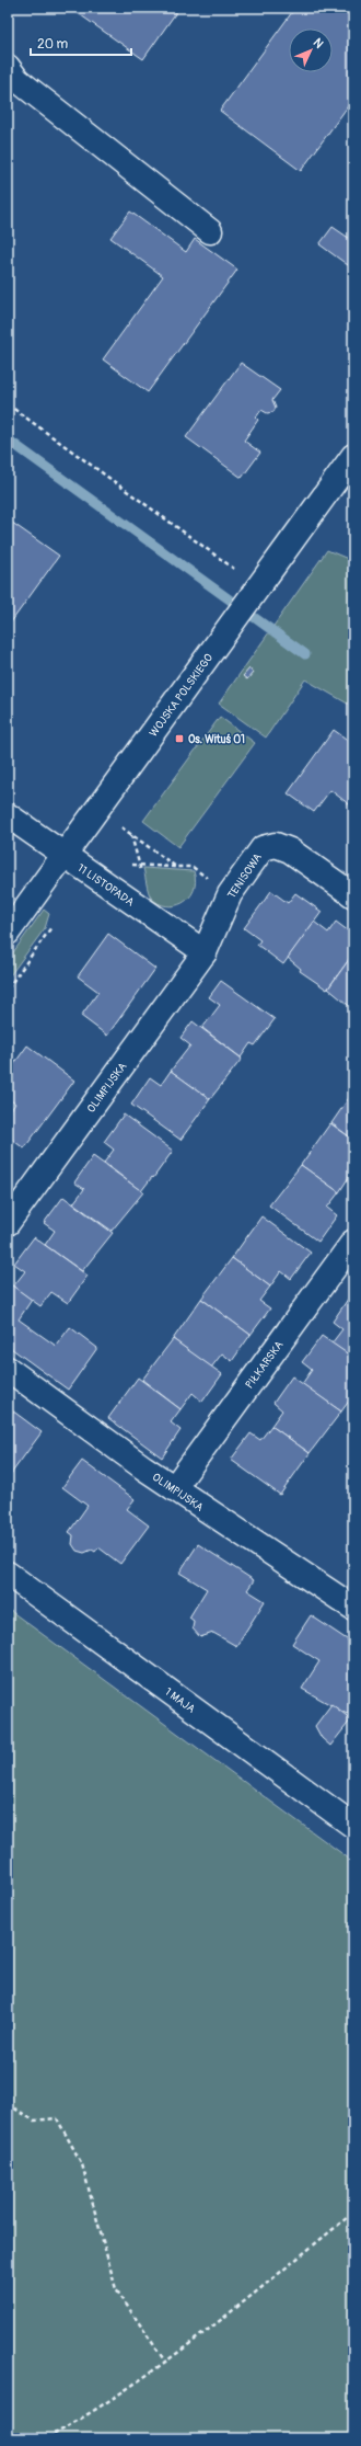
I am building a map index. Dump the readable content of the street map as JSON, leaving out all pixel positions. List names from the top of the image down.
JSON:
{
  "streets": {
    "street": [
      "WOJSKA POLSKIEGO",
      "TENISOWA",
      "11 LISTOPADA",
      "OLIMPIJSKA",
      "PIŁKARSKA",
      "1 MAJA"
    ]
  },
  "crossings": [
    ["WOJSKA POLSKIEGO", "11 LISTOPADA"],
    ["TENISOWA", "11 LISTOPADA"],
    ["TENISOWA", "OLIMPIJSKA"],
    ["11 LISTOPADA", "OLIMPIJSKA"],
    ["OLIMPIJSKA", "PIŁKARSKA"]
  ],
  "places": {
    "transit": ["Os. Wituś 01"]
  },
  "scale_bar": "20 m",
  "north": "top right"
}
